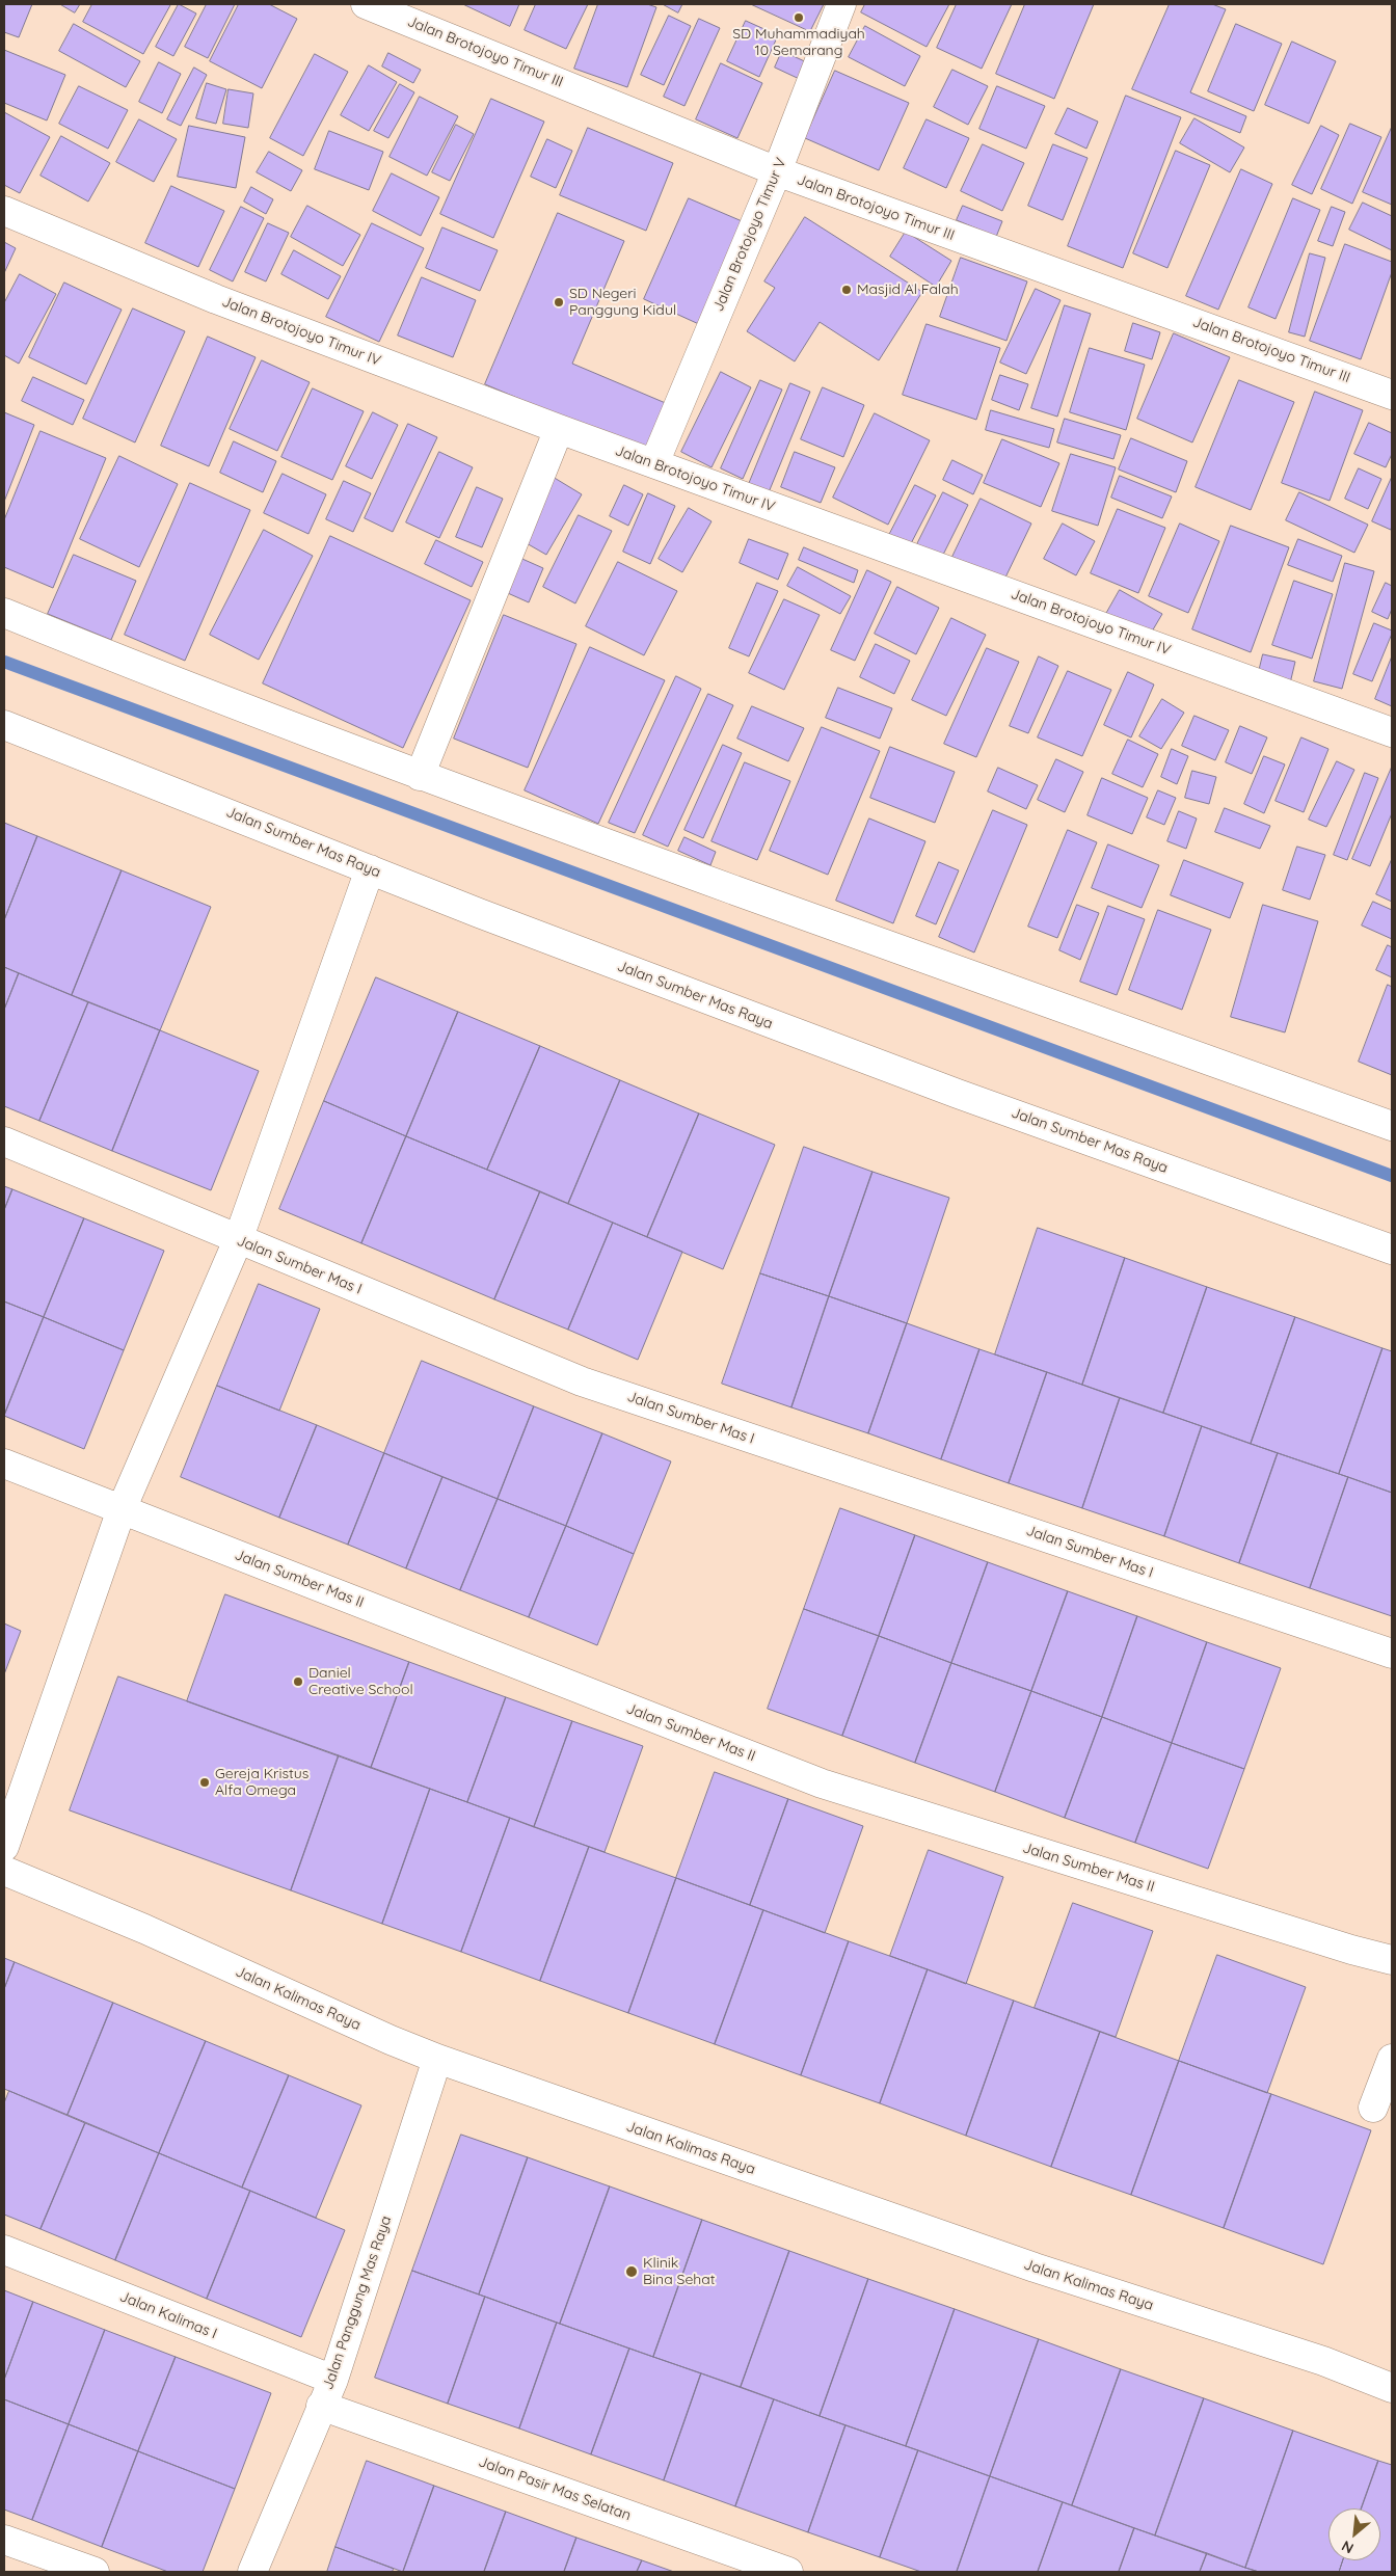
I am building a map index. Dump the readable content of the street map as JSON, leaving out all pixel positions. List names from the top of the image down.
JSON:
{
  "streets": {
    "street": [
      "Jalan Brotojoyo Timur III",
      "Jalan Brotojoyo Timur V",
      "Jalan Brotojoyo Timur IV",
      "Jalan Sumber Mas Raya",
      "Jalan Sumber Mas I",
      "Jalan Sumber Mas II",
      "Jalan Kalimas Raya",
      "Jalan Panggung Mas Raya",
      "Jalan Kalimas I",
      "Jalan Pasir Mas Selatan"
    ]
  },
  "crossings": [
    ["Jalan Brotojoyo Timur III", "Jalan Brotojoyo Timur V"],
    ["Jalan Brotojoyo Timur V", "Jalan Brotojoyo Timur IV"],
    ["Jalan Kalimas Raya", "Jalan Panggung Mas Raya"],
    ["Jalan Panggung Mas Raya", "Jalan Kalimas I"],
    ["Jalan Panggung Mas Raya", "Jalan Pasir Mas Selatan"]
  ],
  "places": [
    "SD Muhammadiyah 10 Semarang",
    "Masjid Al Falah",
    "SD Negeri Panggung Kidul",
    "Daniel Creative School",
    "Gereja Kristus Alfa Omega",
    "Klinik Bina Sehat"
  ],
  "north": "bottom left"
}
